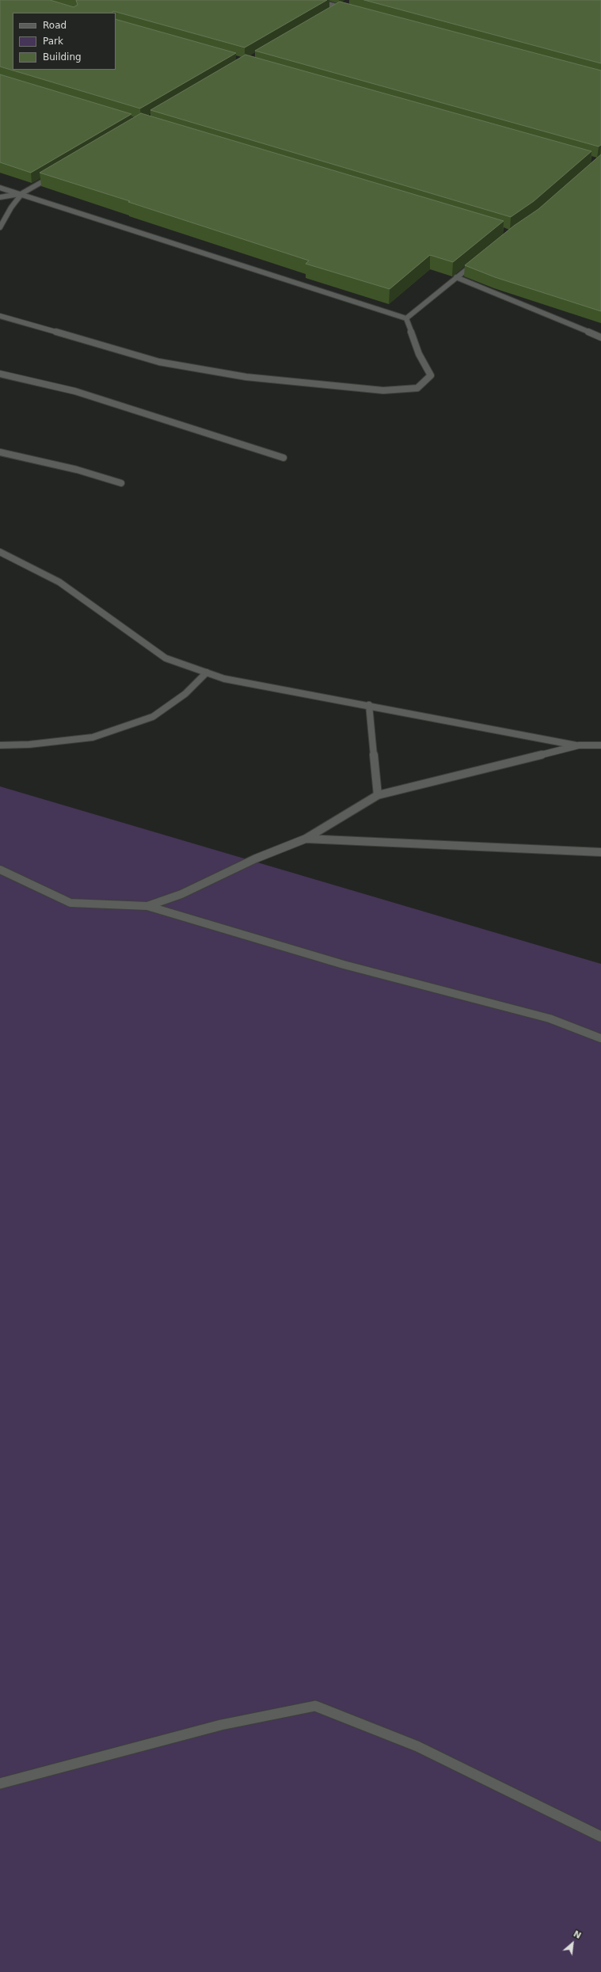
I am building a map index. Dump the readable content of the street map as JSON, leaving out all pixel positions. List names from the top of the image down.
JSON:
{
  "legend": ["Road", "Park", "Building"],
  "north": "top right"
}
